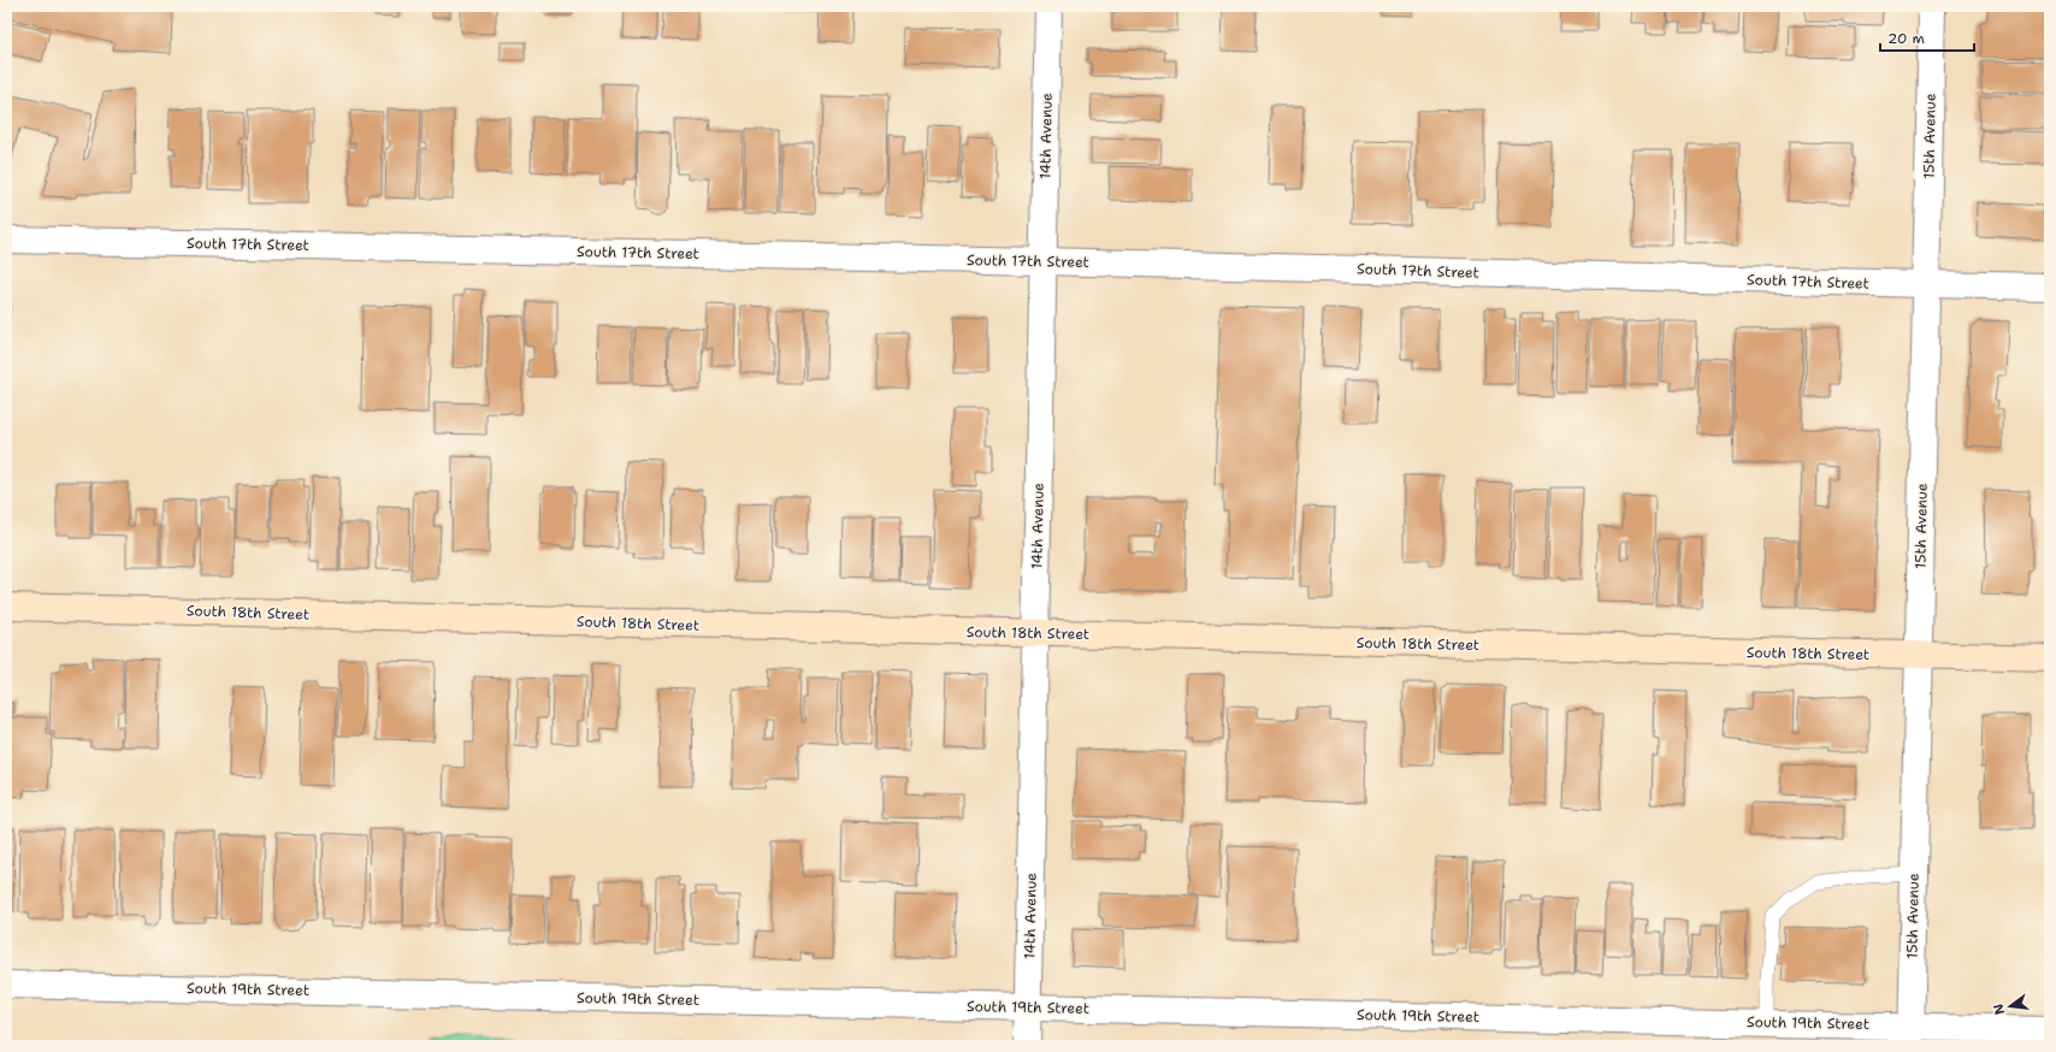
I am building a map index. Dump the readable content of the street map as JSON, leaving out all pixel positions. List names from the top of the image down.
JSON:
{
  "streets": {
    "street": [
      "14th Avenue",
      "15th Avenue",
      "South 17th Street",
      "South 18th Street",
      "South 19th Street"
    ]
  },
  "crossings": [
    ["14th Avenue", "South 17th Street"],
    ["14th Avenue", "South 18th Street"],
    ["14th Avenue", "South 19th Street"],
    ["15th Avenue", "South 17th Street"],
    ["15th Avenue", "South 18th Street"],
    ["15th Avenue", "South 19th Street"]
  ],
  "scale_bar": "20 m",
  "north": "left"
}
